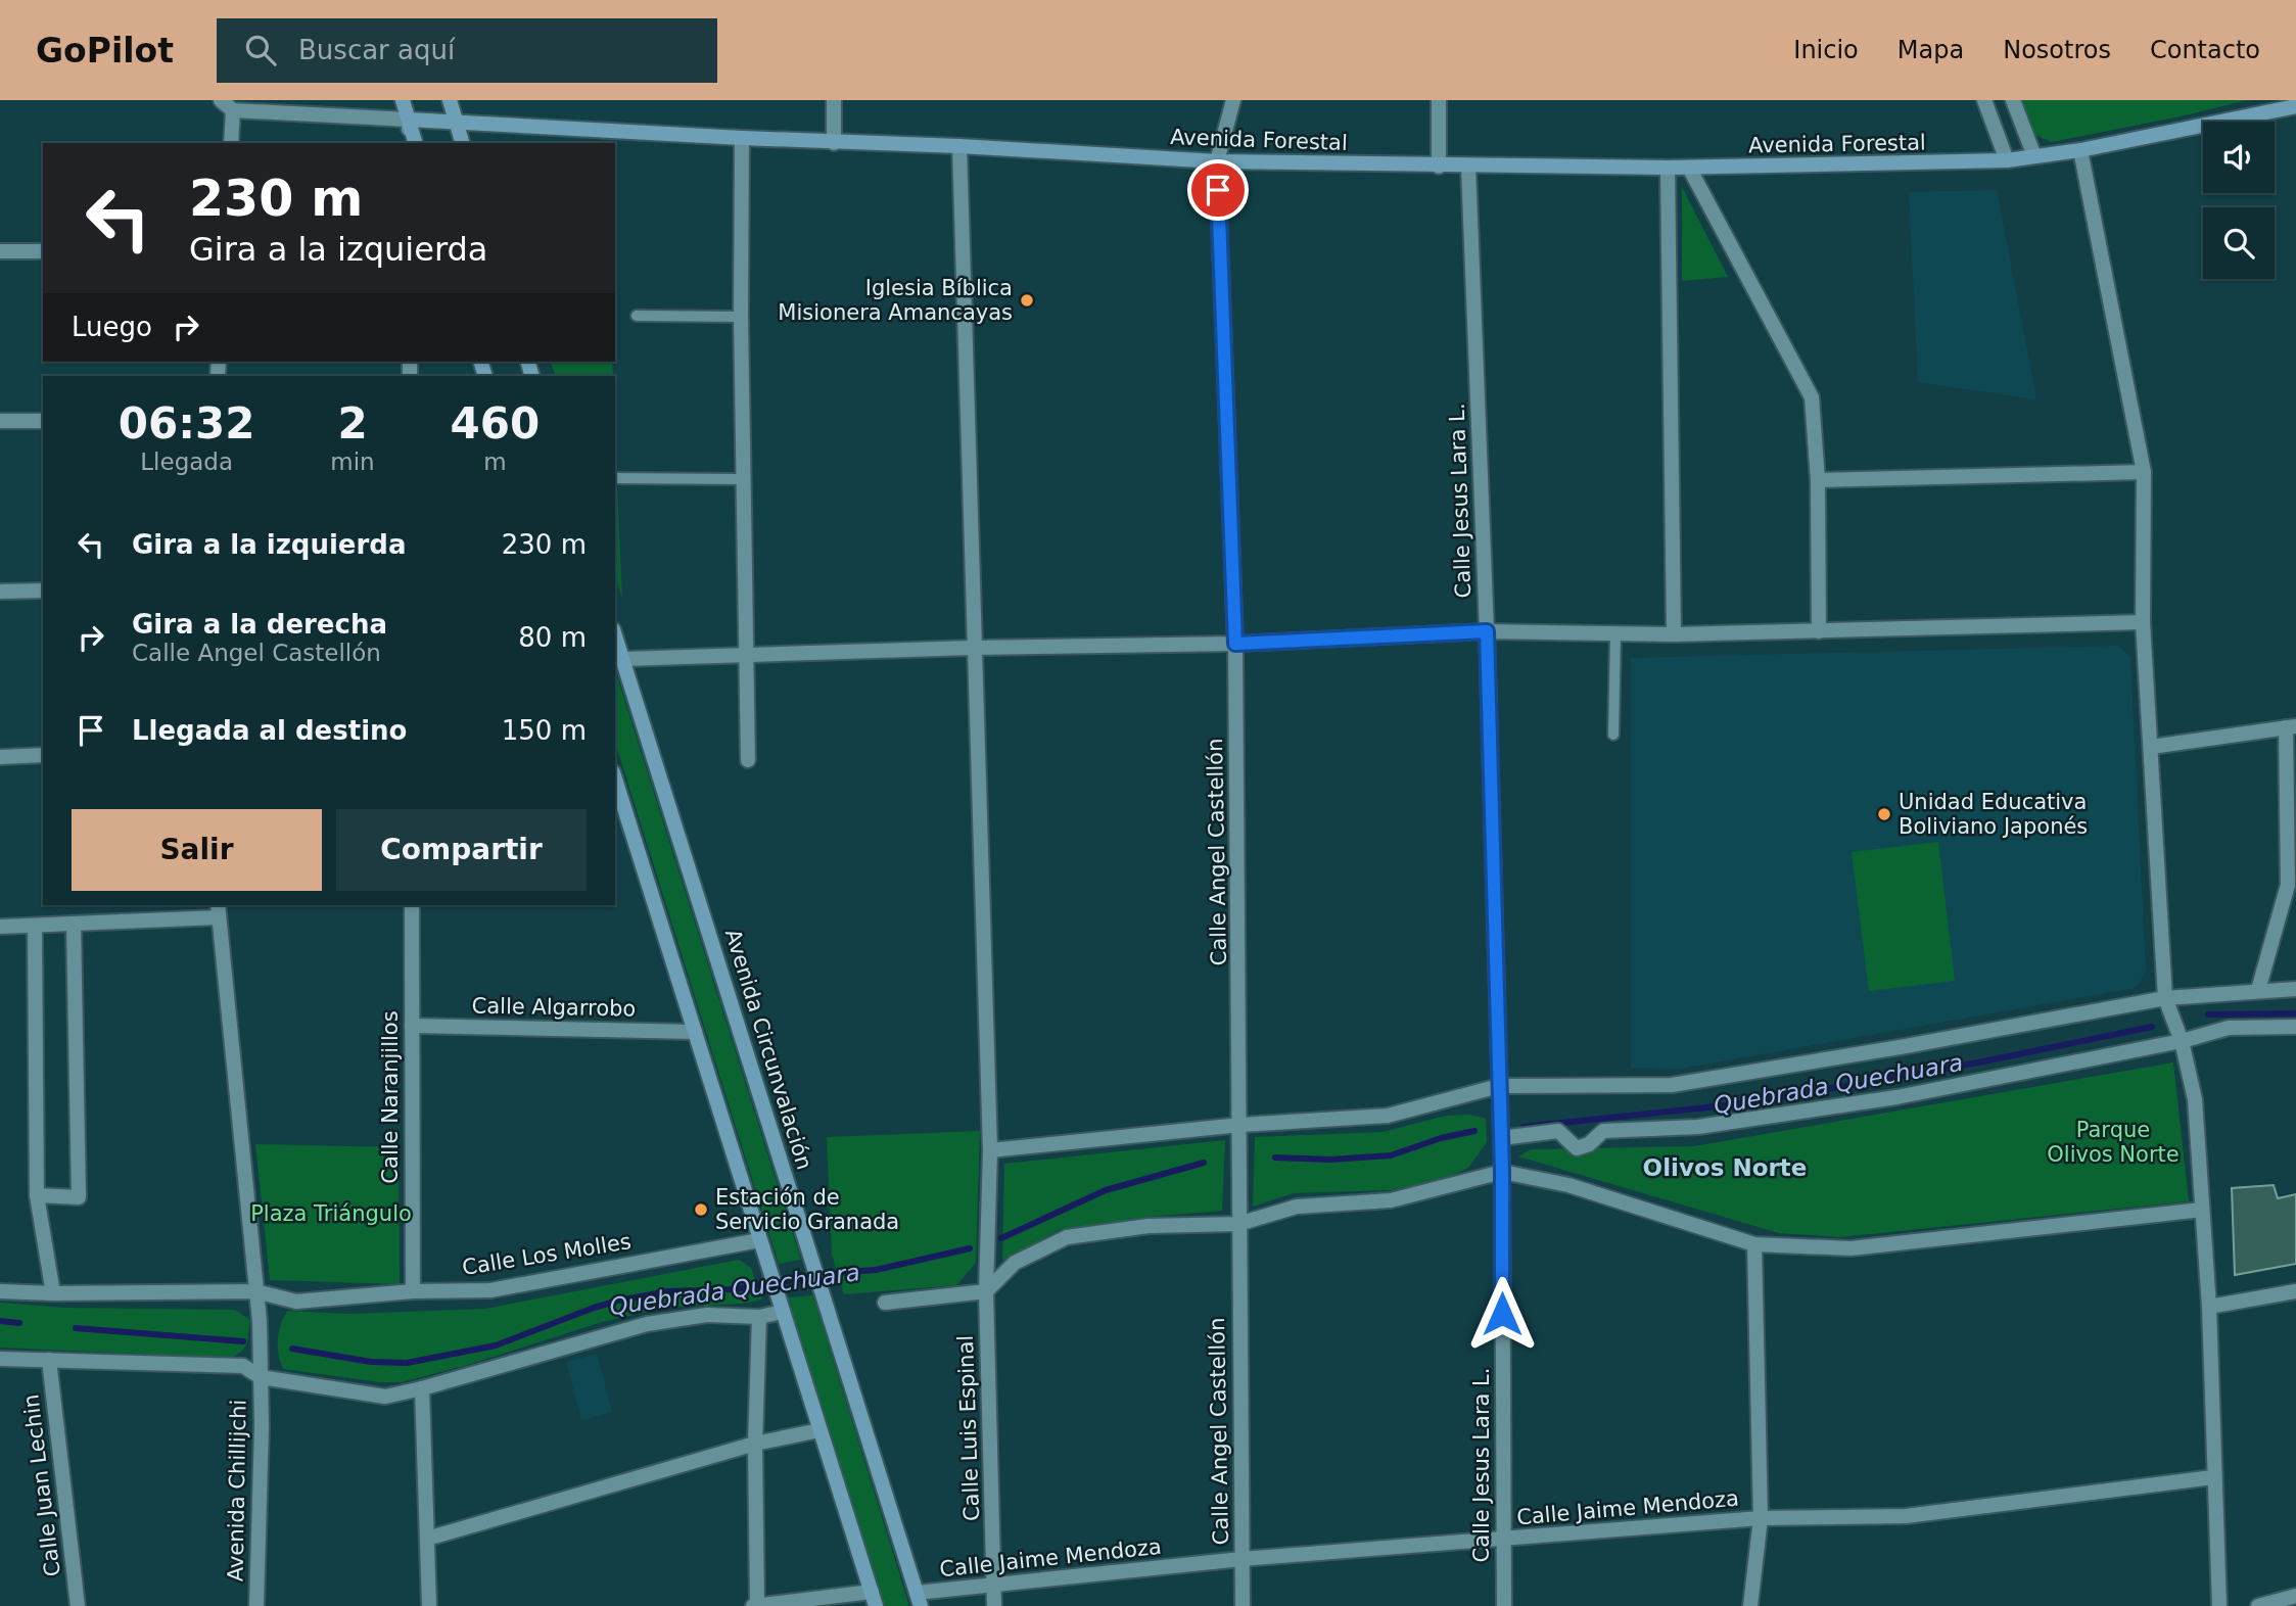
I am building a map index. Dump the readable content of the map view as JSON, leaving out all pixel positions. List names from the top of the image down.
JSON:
{
  "streets": {
    "main road": ["Avenida Forestal", "Avenida Circunvalación"],
    "street": [
      "Calle Jesus Lara L.",
      "Calle Angel Castellón",
      "Calle Algarrobo",
      "Calle Naranjillos",
      "Calle Los Molles",
      "Calle Luis Espinal",
      "Calle Juan Lechin",
      "Avenida Chillijchi",
      "Calle Jaime Mendoza"
    ]
  },
  "crossings": [
    ["Avenida Forestal", "Calle Jesus Lara L."],
    ["Avenida Forestal", "Calle Angel Castellón"],
    ["Avenida Forestal", "Calle Luis Espinal"],
    ["Calle Jesus Lara L.", "Calle Jaime Mendoza"],
    ["Calle Angel Castellón", "Calle Jaime Mendoza"],
    ["Calle Algarrobo", "Calle Naranjillos"],
    ["Avenida Circunvalación", "Calle Jaime Mendoza"],
    ["Calle Naranjillos", "Calle Los Molles"],
    ["Calle Los Molles", "Avenida Chillijchi"],
    ["Calle Luis Espinal", "Calle Jaime Mendoza"]
  ],
  "districts": ["Olivos Norte"],
  "water": ["Quebrada Quechuara"],
  "parks": ["Parque Olivos Norte", "Plaza Triángulo"],
  "places": ["Iglesia Bíblica Misionera Amancayas", "Unidad Educativa Boliviano Japonés", "Estación de Servicio Granada"],
  "page": {
    "header": "GoPilot",
    "search": "Buscar aquí",
    "nav": [
      "Inicio",
      "Mapa",
      "Nosotros",
      "Contacto"
    ],
    "turn": ["230 m", "Gira a la izquierda"],
    "then": "Luego",
    "eta": [
      "06:32",
      "Llegada",
      "2",
      "min",
      "460",
      "m"
    ],
    "list": [
      {
        "name": "Gira a la izquierda",
        "value": "230 m"
      },
      {
        "name": "Gira a la derecha",
        "note": "Calle Angel Castellón",
        "value": "80 m"
      },
      {
        "name": "Llegada al destino",
        "value": "150 m"
      }
    ],
    "buttons": ["Salir", "Compartir"]
  }
}
